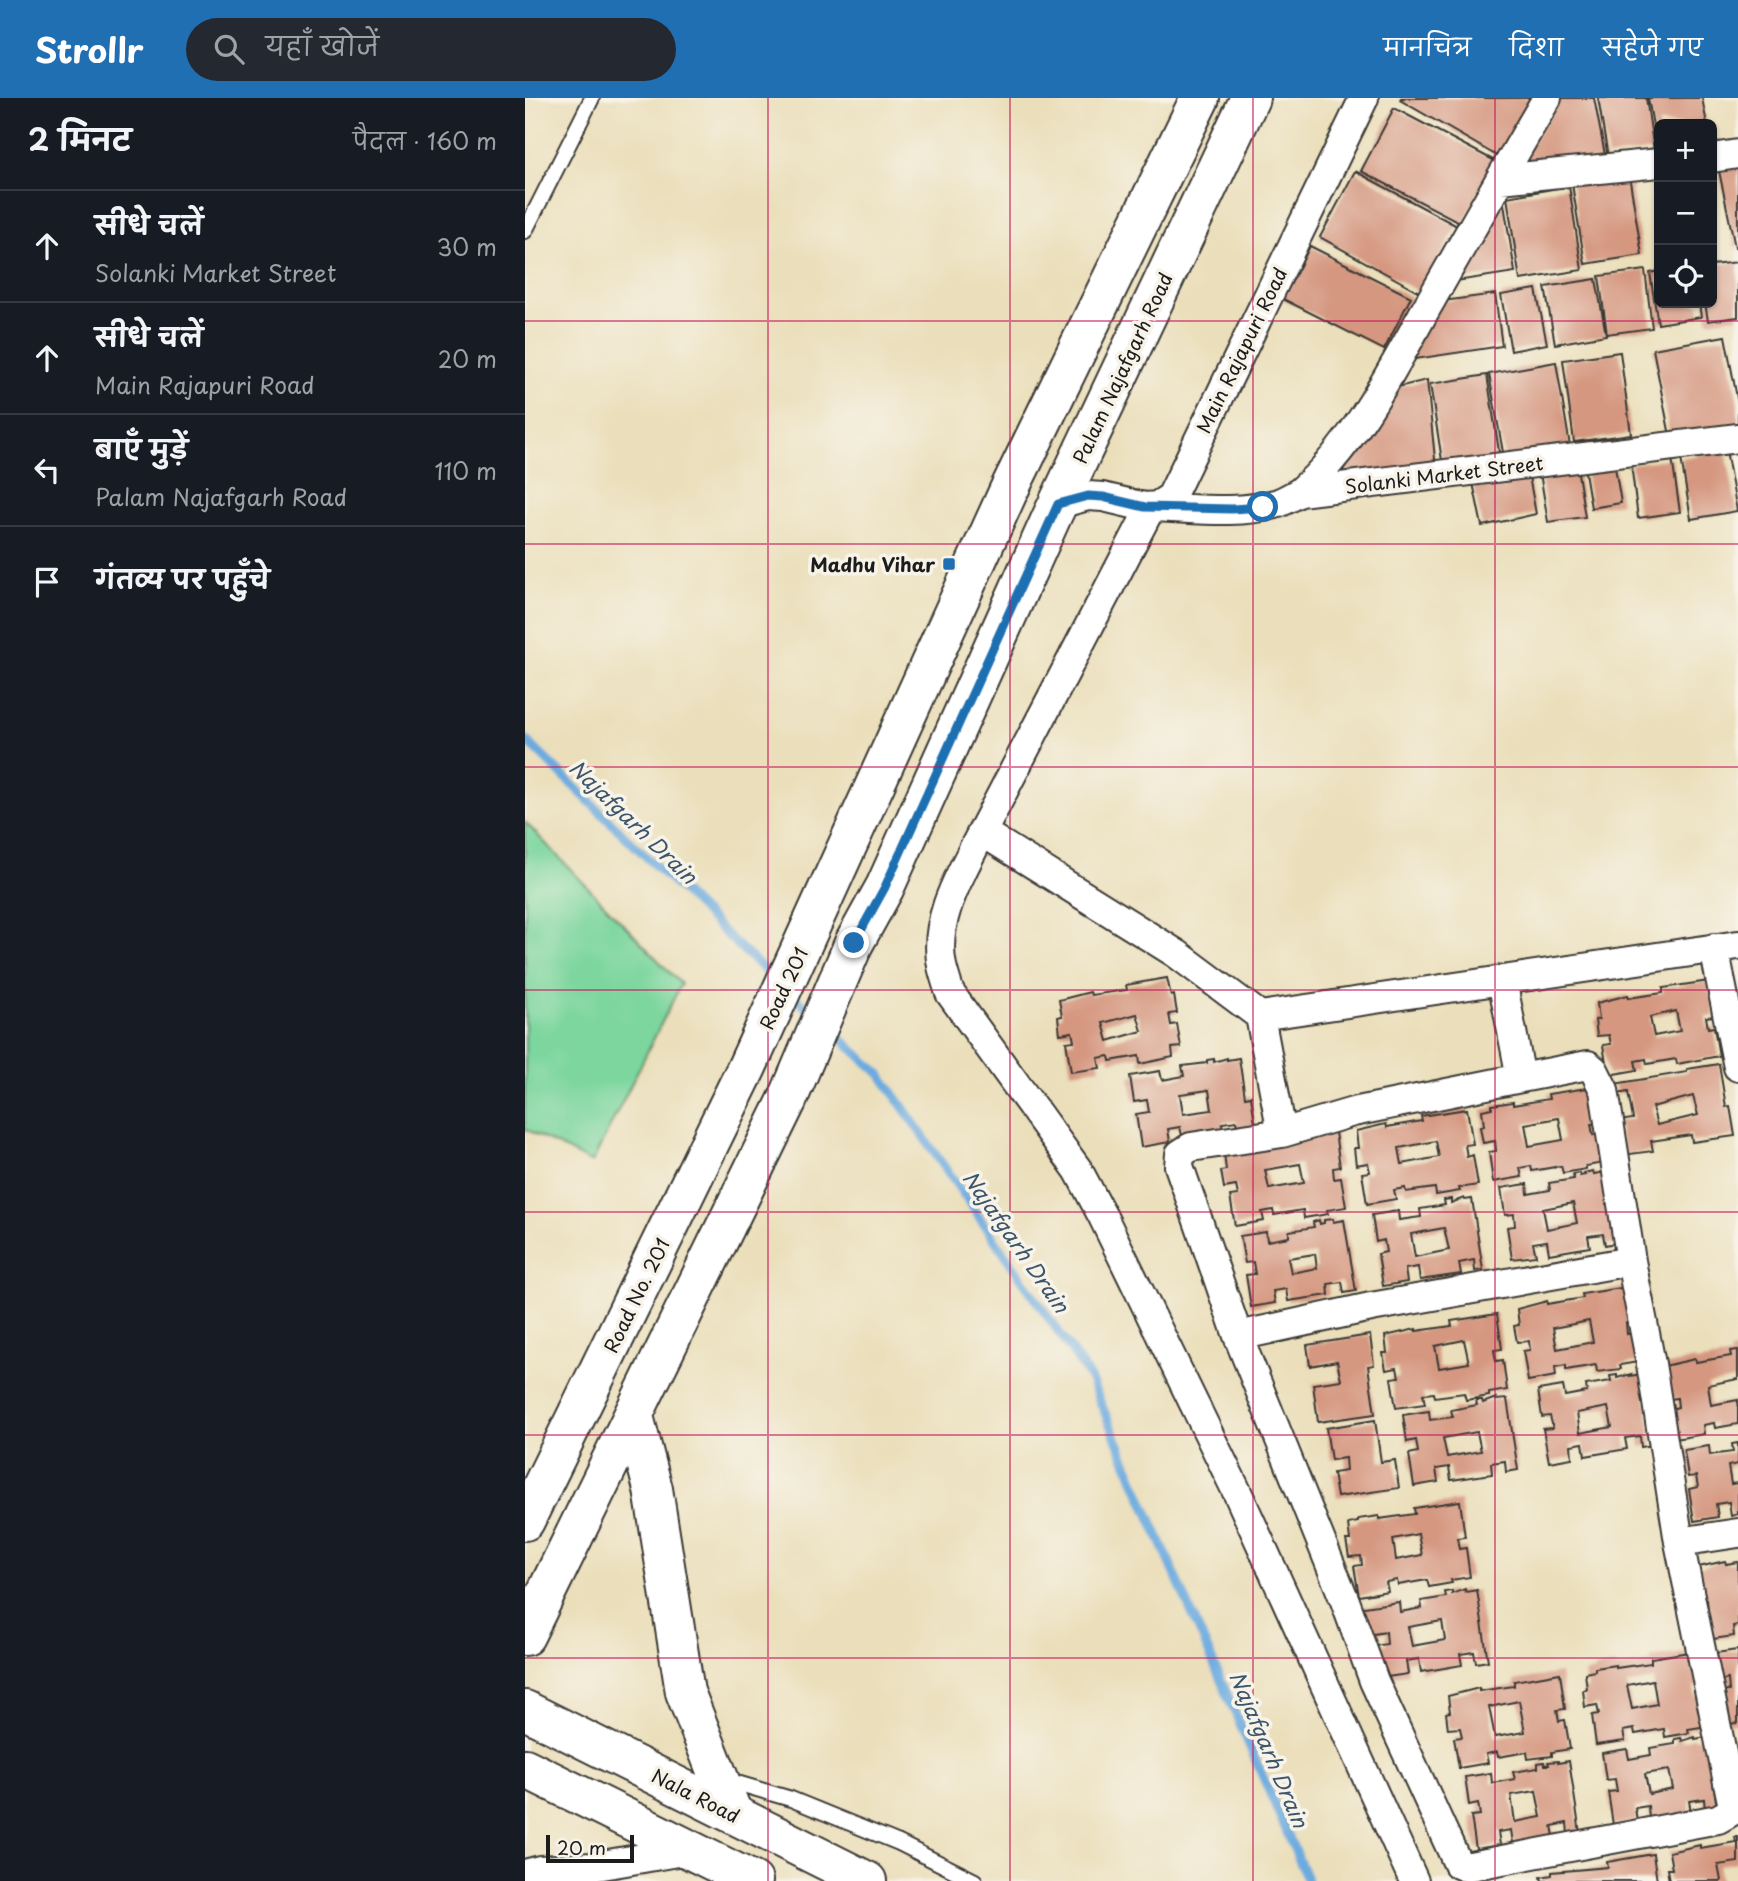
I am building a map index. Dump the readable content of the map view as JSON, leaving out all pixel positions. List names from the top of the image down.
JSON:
{
  "streets": {
    "main road": [
      "Palam Najafgarh Road",
      "Road 201",
      "Road No. 201",
      "Nala Road"
    ],
    "street": ["Main Rajapuri Road", "Solanki Market Street"]
  },
  "crossings": [
    ["Main Rajapuri Road", "Solanki Market Street"],
    ["Road 201", "Road No. 201"]
  ],
  "water": ["Najafgarh Drain"],
  "places": {
    "transit": ["Madhu Vihar"]
  },
  "scale_bar": "20 m",
  "page": {
    "header": "Strollr",
    "search": "यहाँ खोजें",
    "nav": ["मानचित्र", "दिशा", "सहेजे गए"],
    "heading": ["2 मिनट", "पैदल · 160 m"],
    "map_buttons": ["+", "−"],
    "list": [
      ["सीधे चलें", "Solanki Market Street", "30 m"],
      ["सीधे चलें", "Main Rajapuri Road", "20 m"],
      ["बाएँ मुड़ें", "Palam Najafgarh Road", "110 m"],
      "गंतव्य पर पहुँचे"
    ],
    "scale": "20 m"
  }
}
